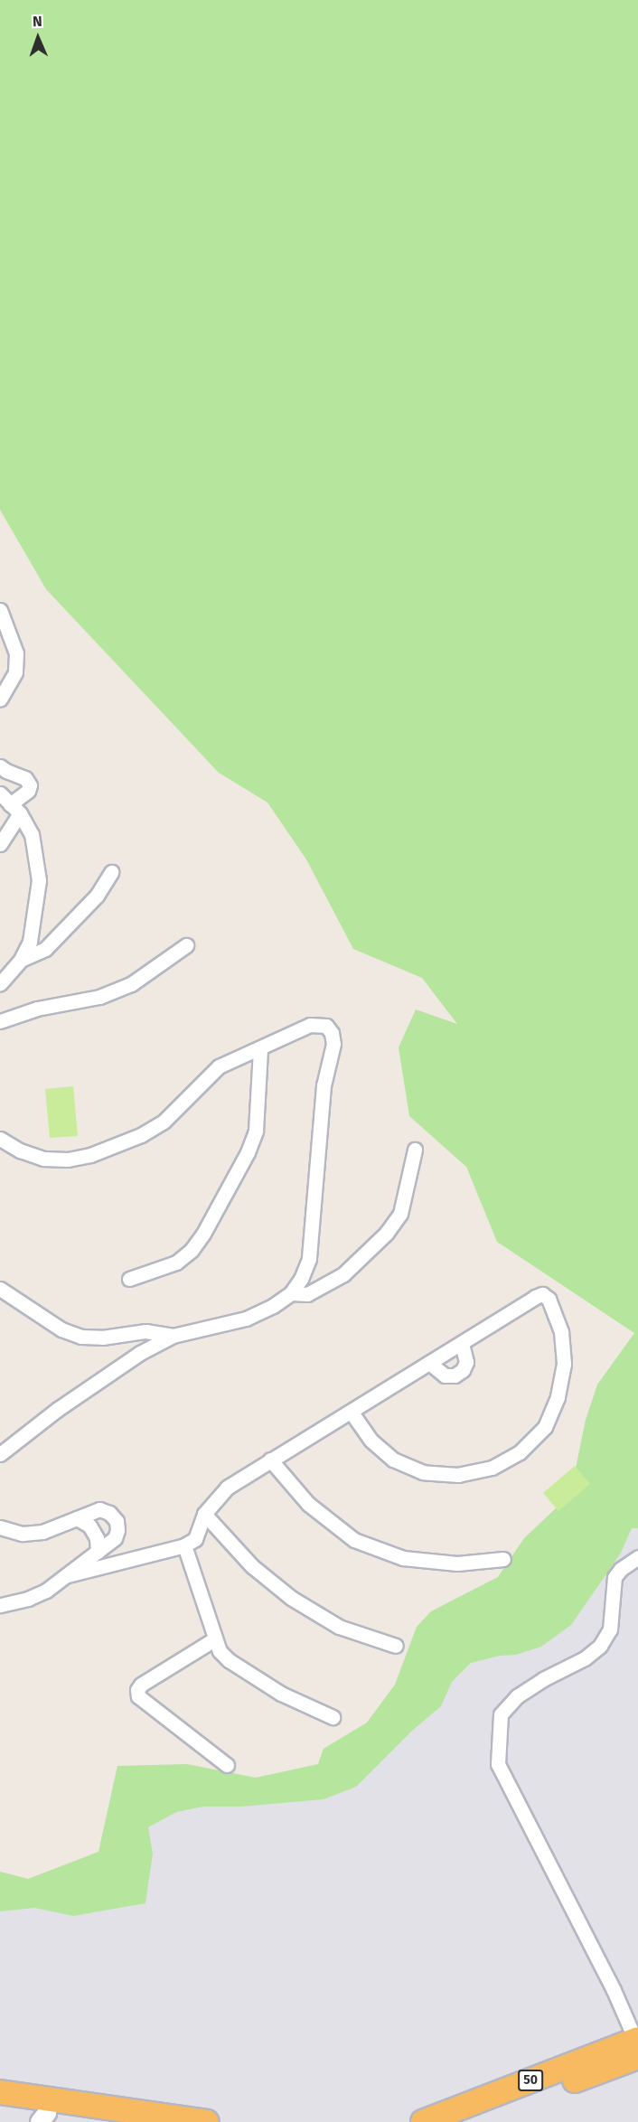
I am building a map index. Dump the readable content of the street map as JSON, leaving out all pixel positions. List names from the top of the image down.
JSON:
{
  "streets": {
    "highway": ["50"]
  },
  "north": "top"
}
